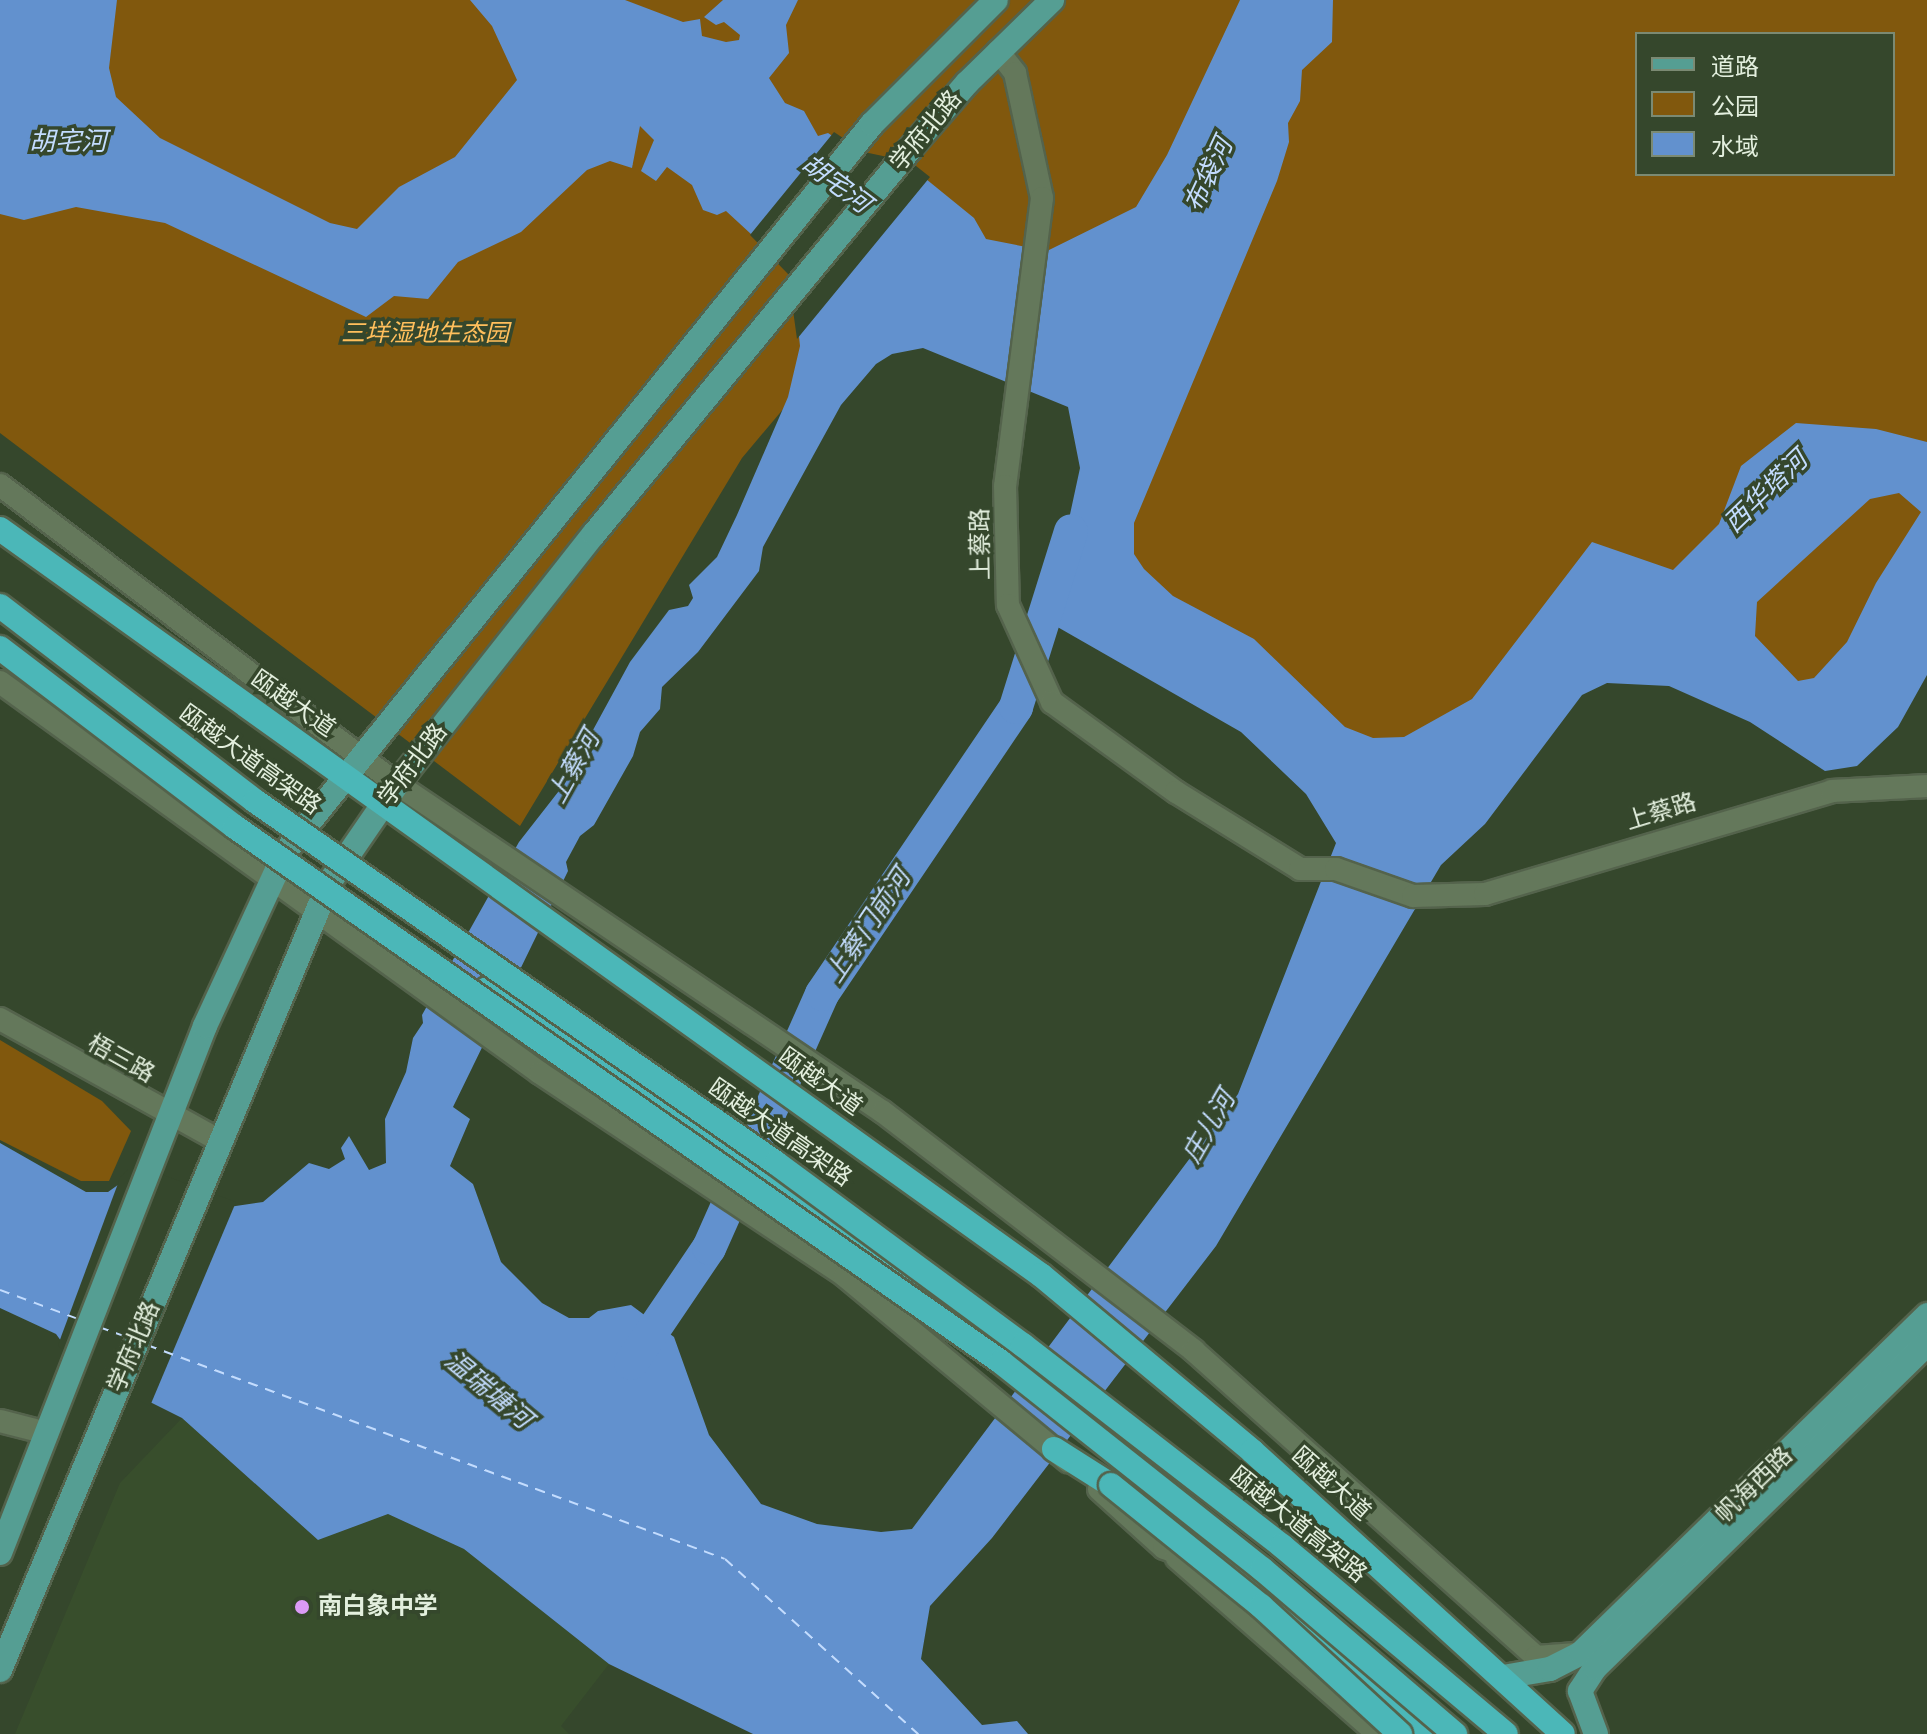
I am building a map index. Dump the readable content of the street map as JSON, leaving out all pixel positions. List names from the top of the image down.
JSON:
{
  "streets": {
    "highway": ["瓯越大道", "瓯越大道高架路"],
    "main road": ["学府北路", "帆海西路"],
    "street": ["上蔡路", "梧三路"]
  },
  "crossings": [
    ["学府北路", "上蔡路"],
    ["学府北路", "瓯越大道"],
    ["学府北路", "梧三路"]
  ],
  "water": [
    "胡宅河",
    "布袋河",
    "西华塔河",
    "上蔡河",
    "上蔡门前河",
    "庄儿河",
    "温瑞塘河"
  ],
  "parks": ["三垟湿地生态园"],
  "places": ["南白象中学"],
  "legend": ["道路", "公园", "水域"]
}
